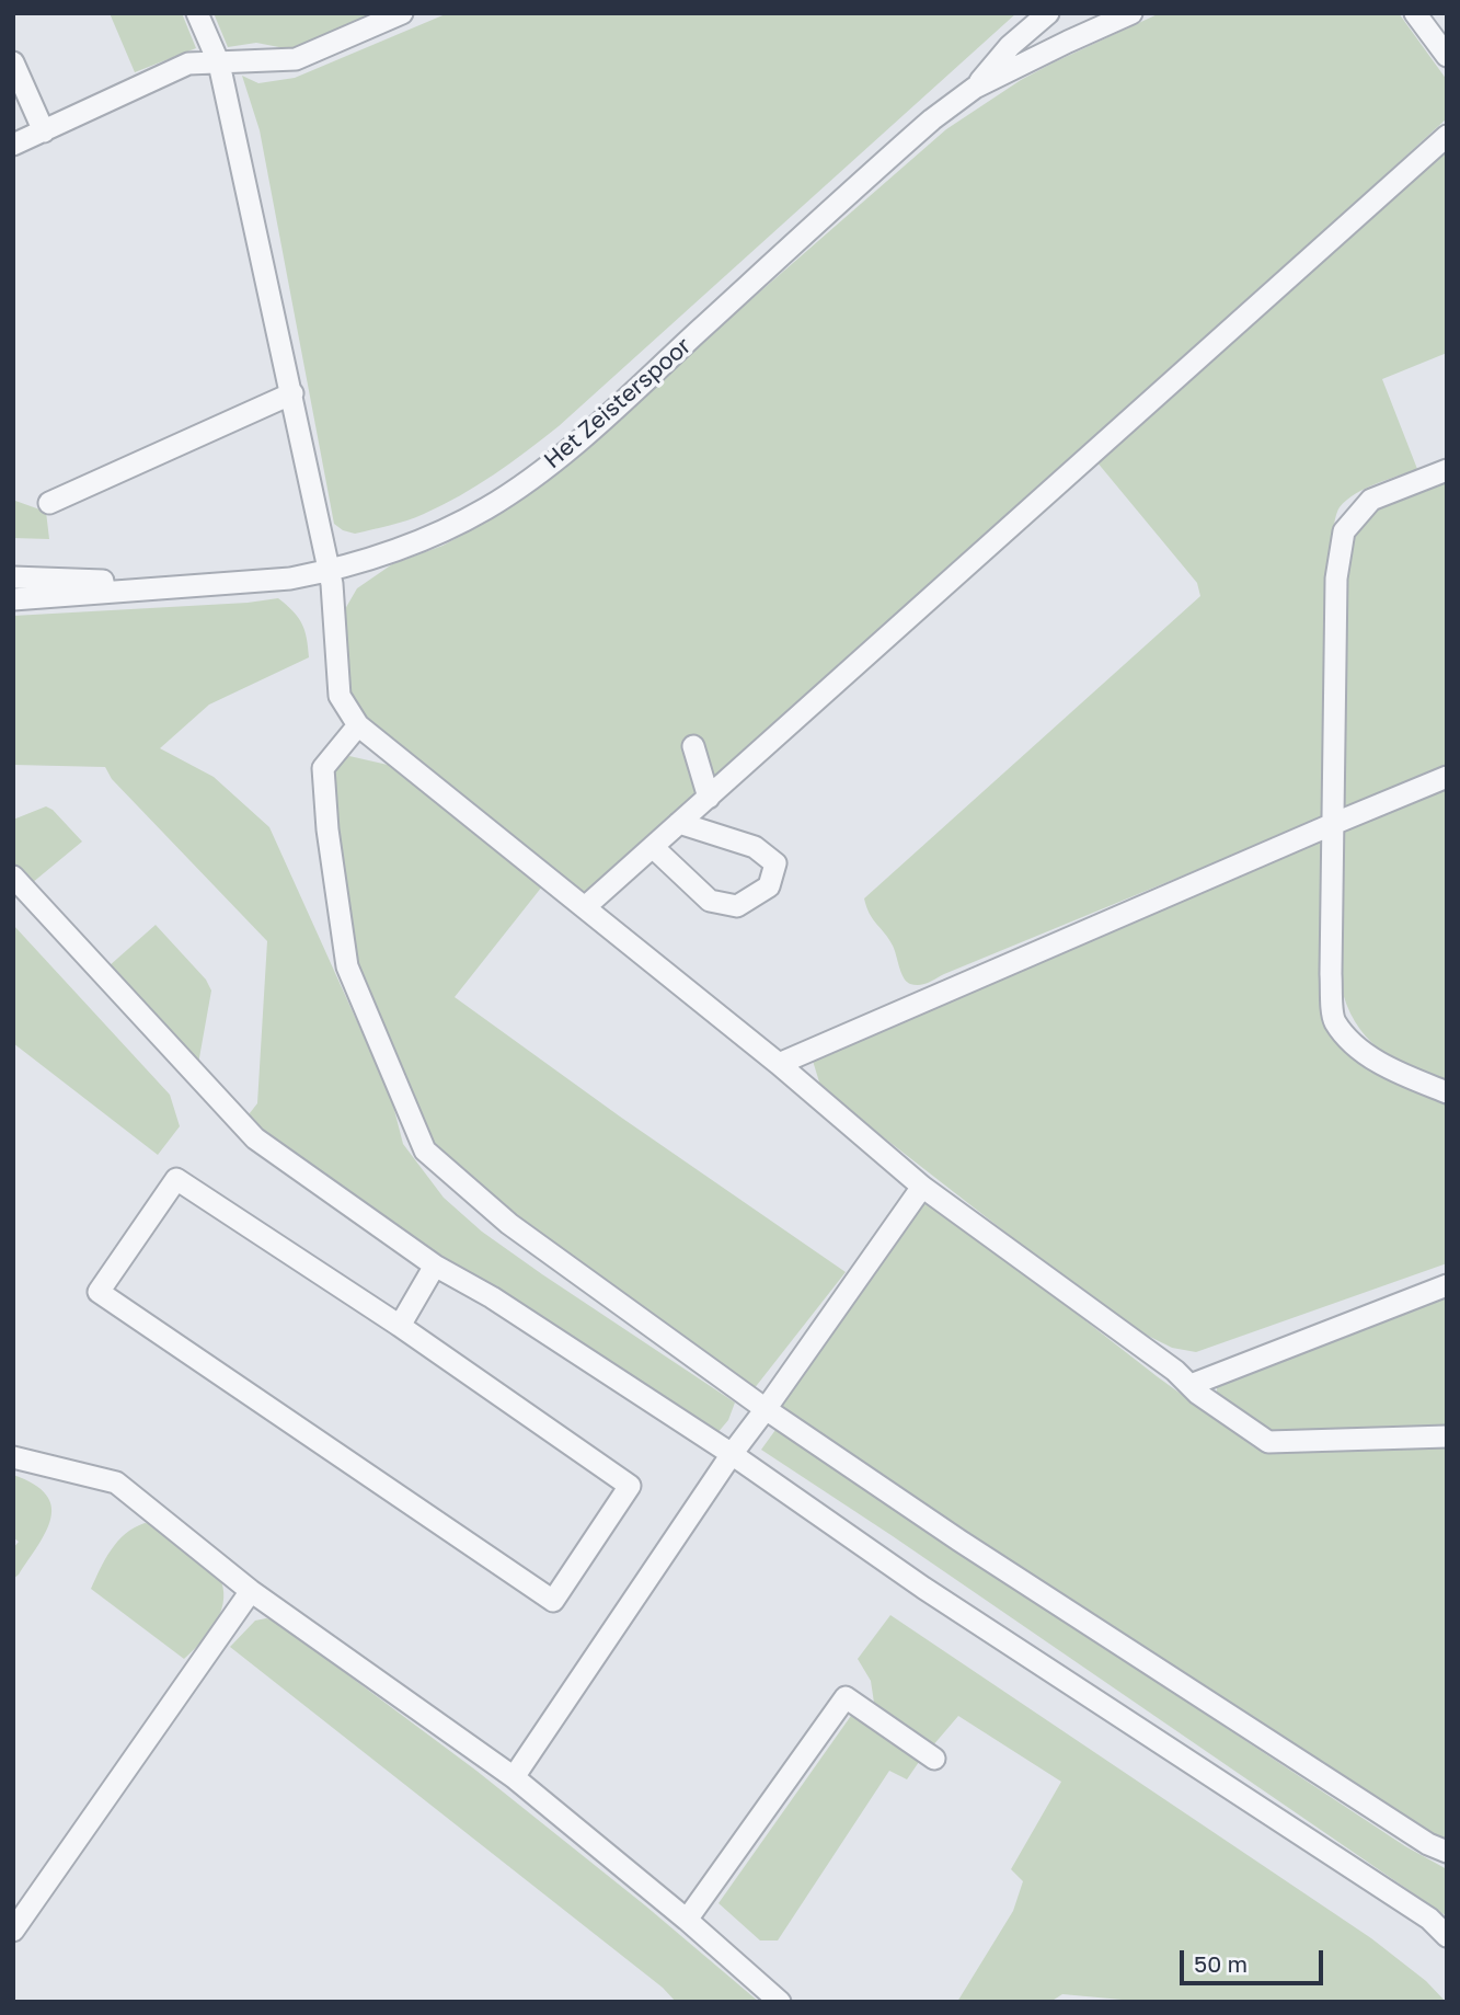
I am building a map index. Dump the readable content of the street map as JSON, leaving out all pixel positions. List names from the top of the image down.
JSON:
{
  "streets": {
    "street": ["Het Zeisterspoor"]
  },
  "scale_bar": "50 m"
}
